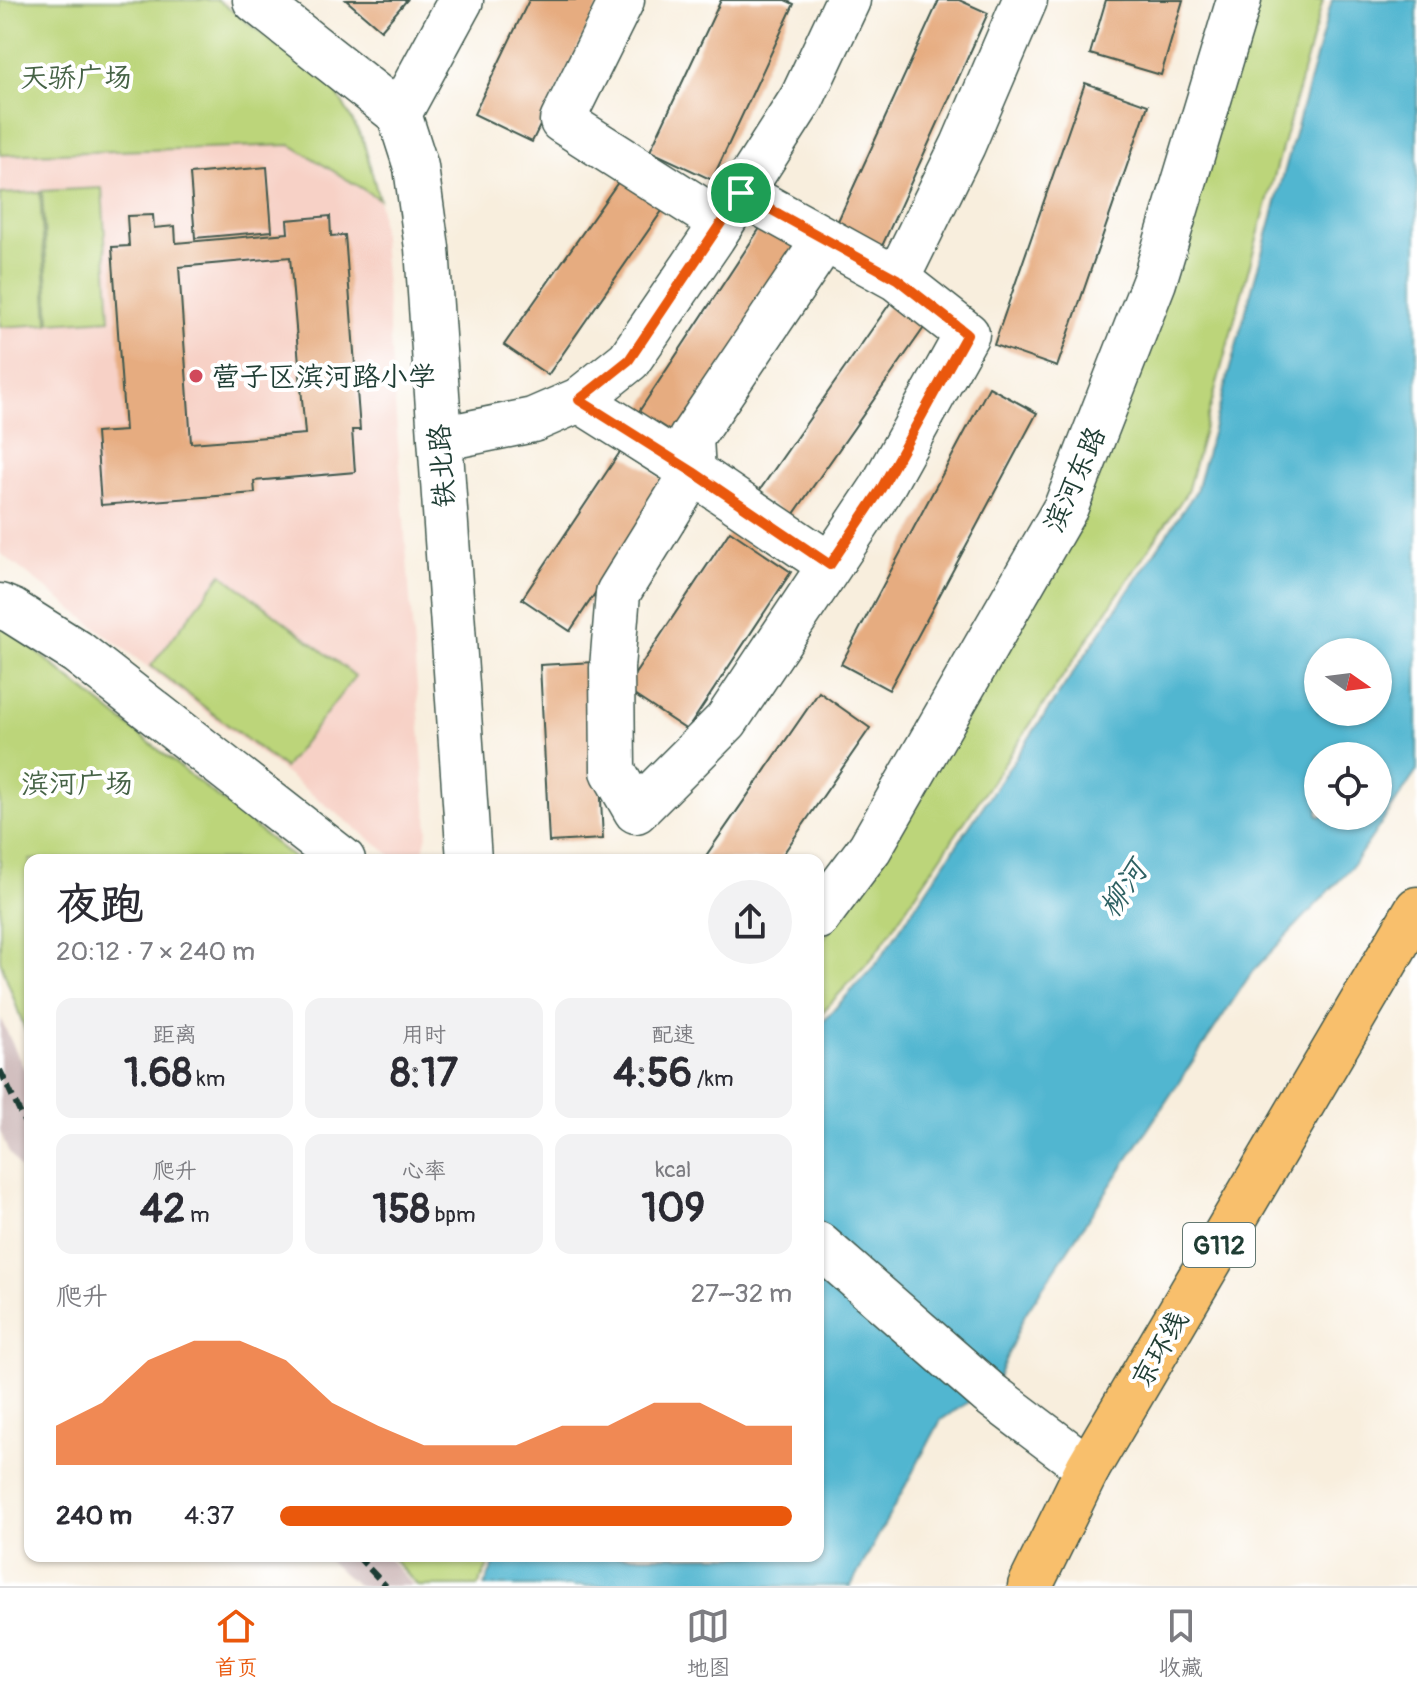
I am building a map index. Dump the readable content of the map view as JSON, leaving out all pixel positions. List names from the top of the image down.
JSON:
{
  "streets": {
    "highway": ["G112", "京环线"],
    "street": ["铁北路", "滨河东路"]
  },
  "water": ["柳河"],
  "parks": ["天骄广场", "滨河广场"],
  "places": ["营子区滨河路小学"],
  "north": "right",
  "page": {
    "heading": ["夜跑", "20:12 · 7 × 240 m"],
    "stats": [
      ["距离", "1.68 km"],
      ["用时", "8:17"],
      ["配速", "4:56 /km"],
      ["爬升", "42 m"],
      ["心率", "158 bpm"],
      ["kcal", "109"]
    ],
    "chart": ["爬升", "27–32 m"],
    "list": [
      {
        "name": "240 m",
        "note": "4:37"
      }
    ],
    "tabs": ["首页", "地图", "收藏"]
  }
}
